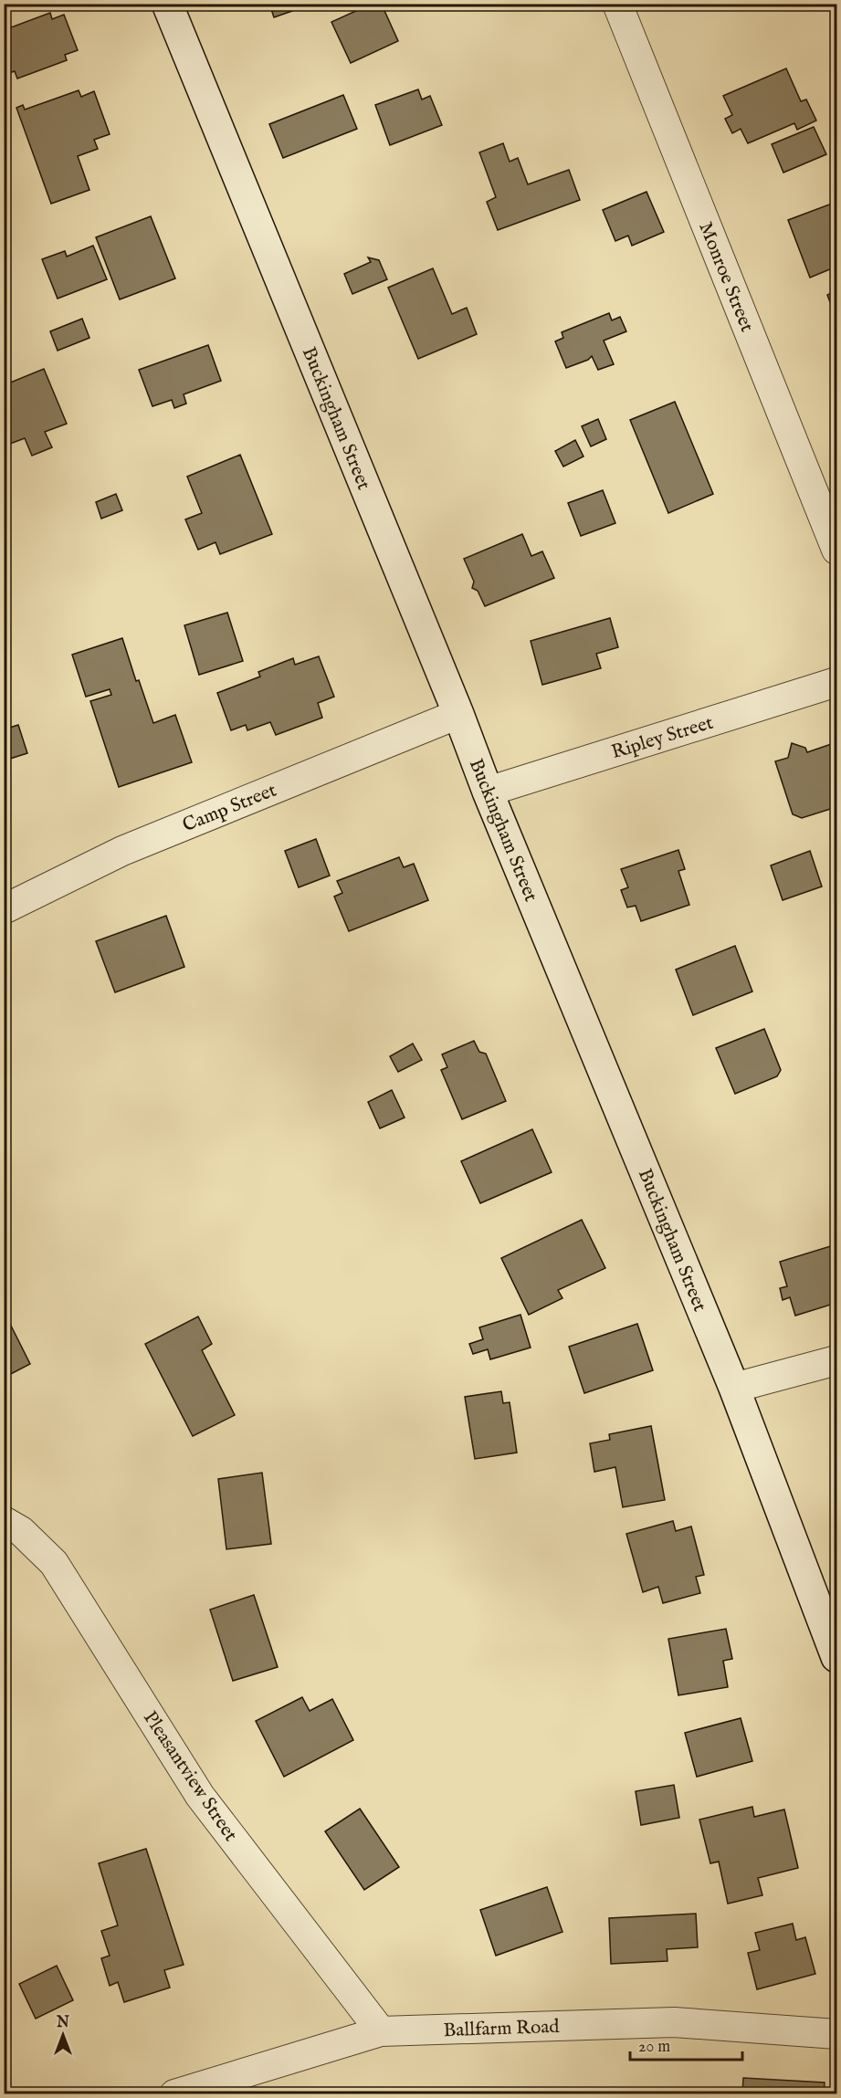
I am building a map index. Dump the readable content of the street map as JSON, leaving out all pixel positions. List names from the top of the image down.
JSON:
{
  "streets": {
    "main road": ["Buckingham Street"],
    "street": [
      "Monroe Street",
      "Ripley Street",
      "Camp Street",
      "Pleasantview Street",
      "Ballfarm Road"
    ]
  },
  "crossings": [
    ["Buckingham Street", "Ripley Street"],
    ["Buckingham Street", "Camp Street"],
    ["Pleasantview Street", "Ballfarm Road"]
  ],
  "scale_bar": "20 m",
  "north": "top"
}
